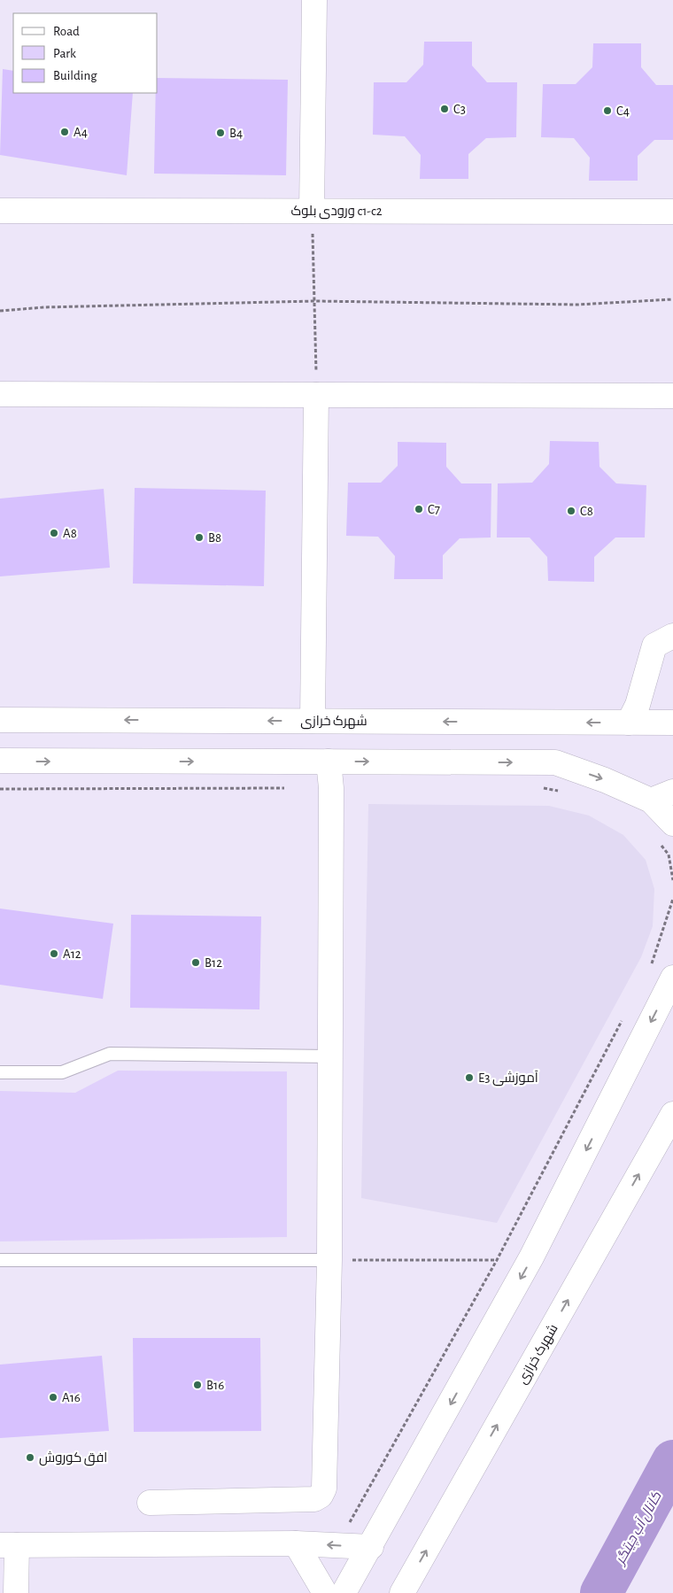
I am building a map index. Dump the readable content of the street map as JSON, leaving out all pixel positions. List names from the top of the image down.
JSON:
{
  "streets": {
    "street": ["ورودی بلوک c1-c2", "شهرک خرازی"]
  },
  "water": ["کانال آب چیتگر"],
  "places": [
    "C3",
    "C4",
    "A4",
    "B4",
    "C7",
    "C8",
    "A8",
    "B8",
    "A12",
    "B12",
    "E3 آموزشی",
    "B16",
    "A16",
    "افق کوروش"
  ],
  "legend": ["Road", "Park", "Building"]
}
